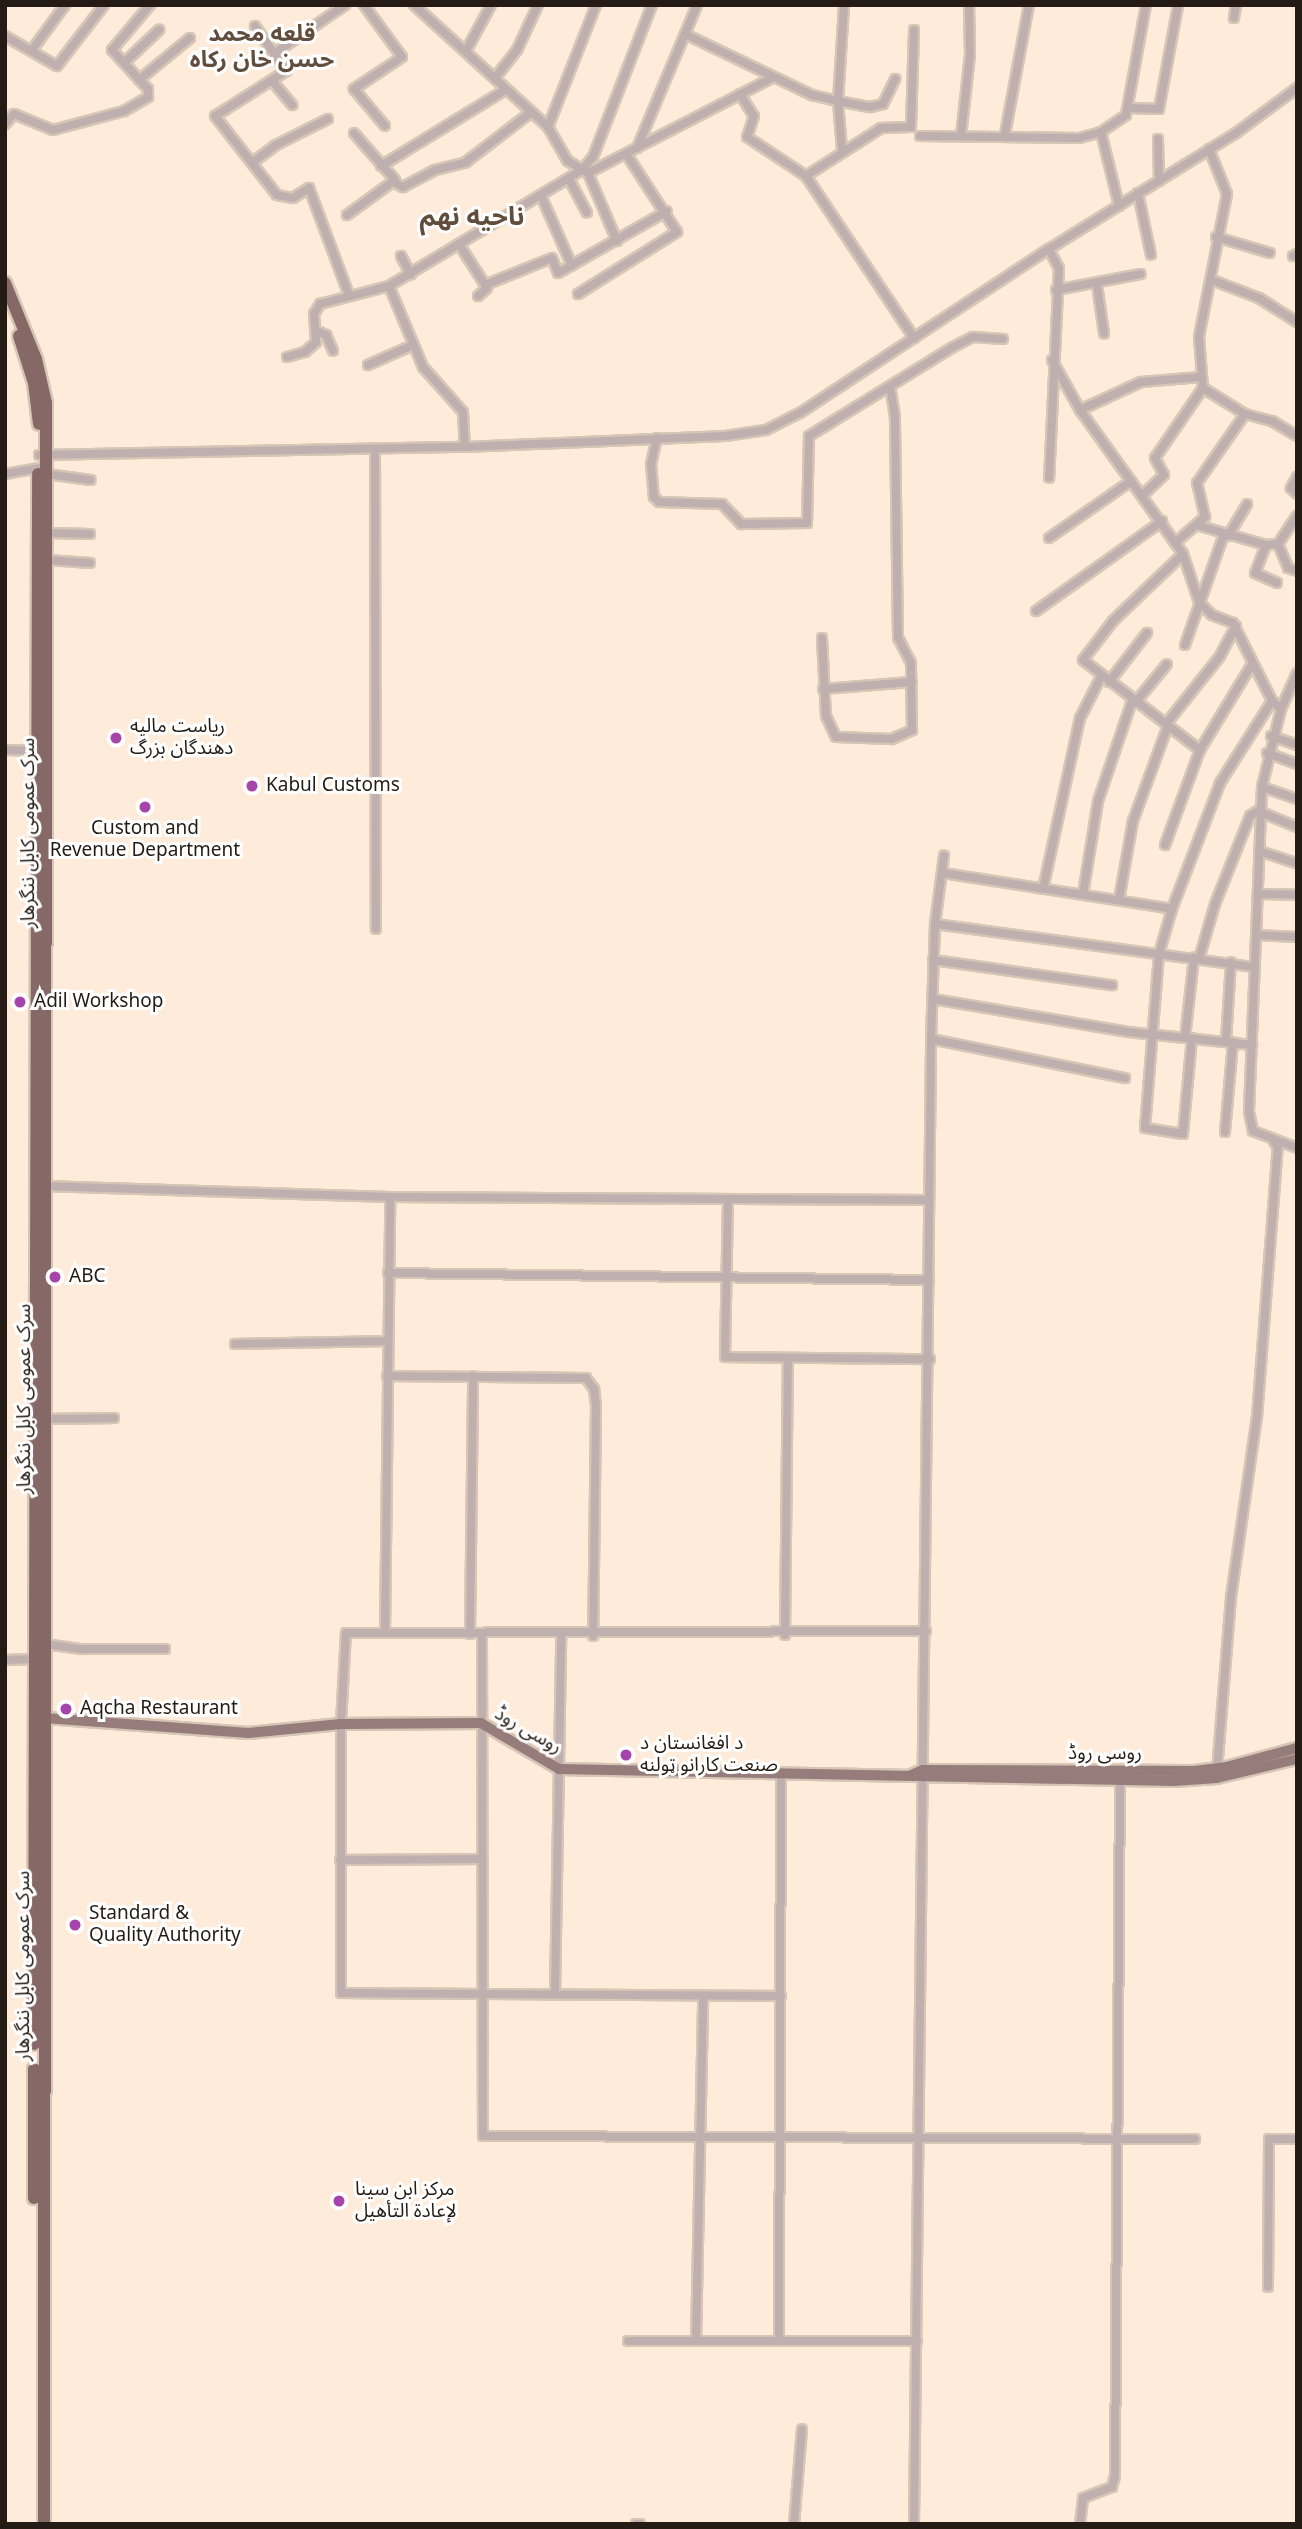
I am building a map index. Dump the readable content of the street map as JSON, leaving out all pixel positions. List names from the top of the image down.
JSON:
{
  "streets": {
    "highway": ["سرک عمومی کابل ننگرهار"],
    "main road": ["روسی روڈ"]
  },
  "crossings": [
    ["سرک عمومی کابل ننگرهار", "روسی روڈ"]
  ],
  "districts": ["قلعه محمد حسن خان رکاه", "ناحیه نهم"],
  "places": [
    "ریاست مالیه دهندگان بزرگ",
    "Kabul Customs",
    "Custom and Revenue Department",
    "Adil Workshop",
    "ABC",
    "Aqcha Restaurant",
    "د افغانستان د صنعت کارانو ټولنه",
    "Standard & Quality Authority",
    "مركز ابن سينا لإعادة التأهيل"
  ]
}
